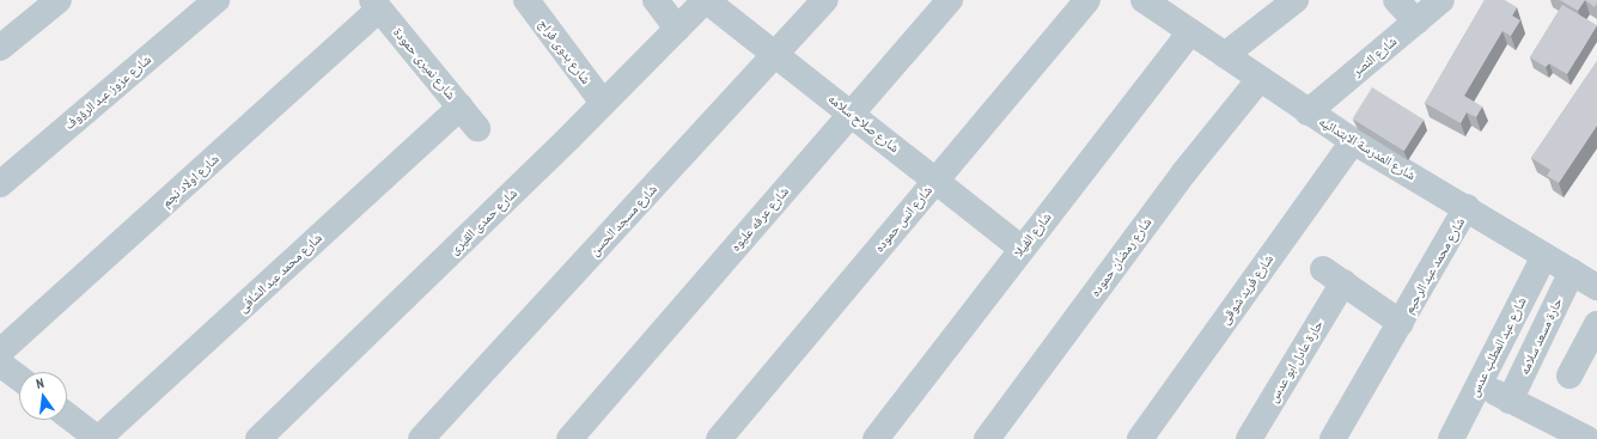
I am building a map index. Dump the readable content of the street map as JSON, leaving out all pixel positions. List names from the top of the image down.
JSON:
{
  "streets": {
    "street": [
      "شارع بدوى فراج",
      "شارع النصر",
      "شارع نميرى حمودة",
      "شارع عزوز عبد الرؤوف",
      "شارع صلاح سلامه",
      "شارع المدرسة الابتدائيه",
      "شارع اولاد نجم",
      "شارع عرفه عليوه",
      "شارع انس حموده",
      "شارع مسجد الحسن",
      "شارع حمدى القيرى",
      "شارع الفيلا",
      "شارع رمضان حموده",
      "شارع محمد عبد الرحيم",
      "شارع محمد عبد الشافى",
      "شارع فريد شوقى",
      "حارة مسعد سلامه",
      "شارع عبد المطلب عدس",
      "حارة عادل ابو عدس"
    ]
  },
  "crossings": [
    ["شارع بدوى فراج", "شارع حمدى القيرى"],
    ["شارع النصر", "شارع المدرسة الابتدائيه"],
    ["شارع نميرى حمودة", "شارع اولاد نجم"],
    ["شارع نميرى حمودة", "شارع محمد عبد الشافى"],
    ["شارع صلاح سلامه", "شارع عرفه عليوه"],
    ["شارع صلاح سلامه", "شارع انس حموده"],
    ["شارع صلاح سلامه", "شارع مسجد الحسن"],
    ["شارع صلاح سلامه", "شارع حمدى القيرى"],
    ["شارع صلاح سلامه", "شارع الفيلا"],
    ["شارع المدرسة الابتدائيه", "شارع الفيلا"],
    ["شارع المدرسة الابتدائيه", "شارع رمضان حموده"],
    ["شارع المدرسة الابتدائيه", "شارع محمد عبد الرحيم"],
    ["شارع المدرسة الابتدائيه", "شارع فريد شوقى"],
    ["شارع المدرسة الابتدائيه", "حارة مسعد سلامه"],
    ["شارع المدرسة الابتدائيه", "شارع عبد المطلب عدس"],
    ["شارع محمد عبد الرحيم", "حارة عادل ابو عدس"]
  ],
  "north": "top"
}
